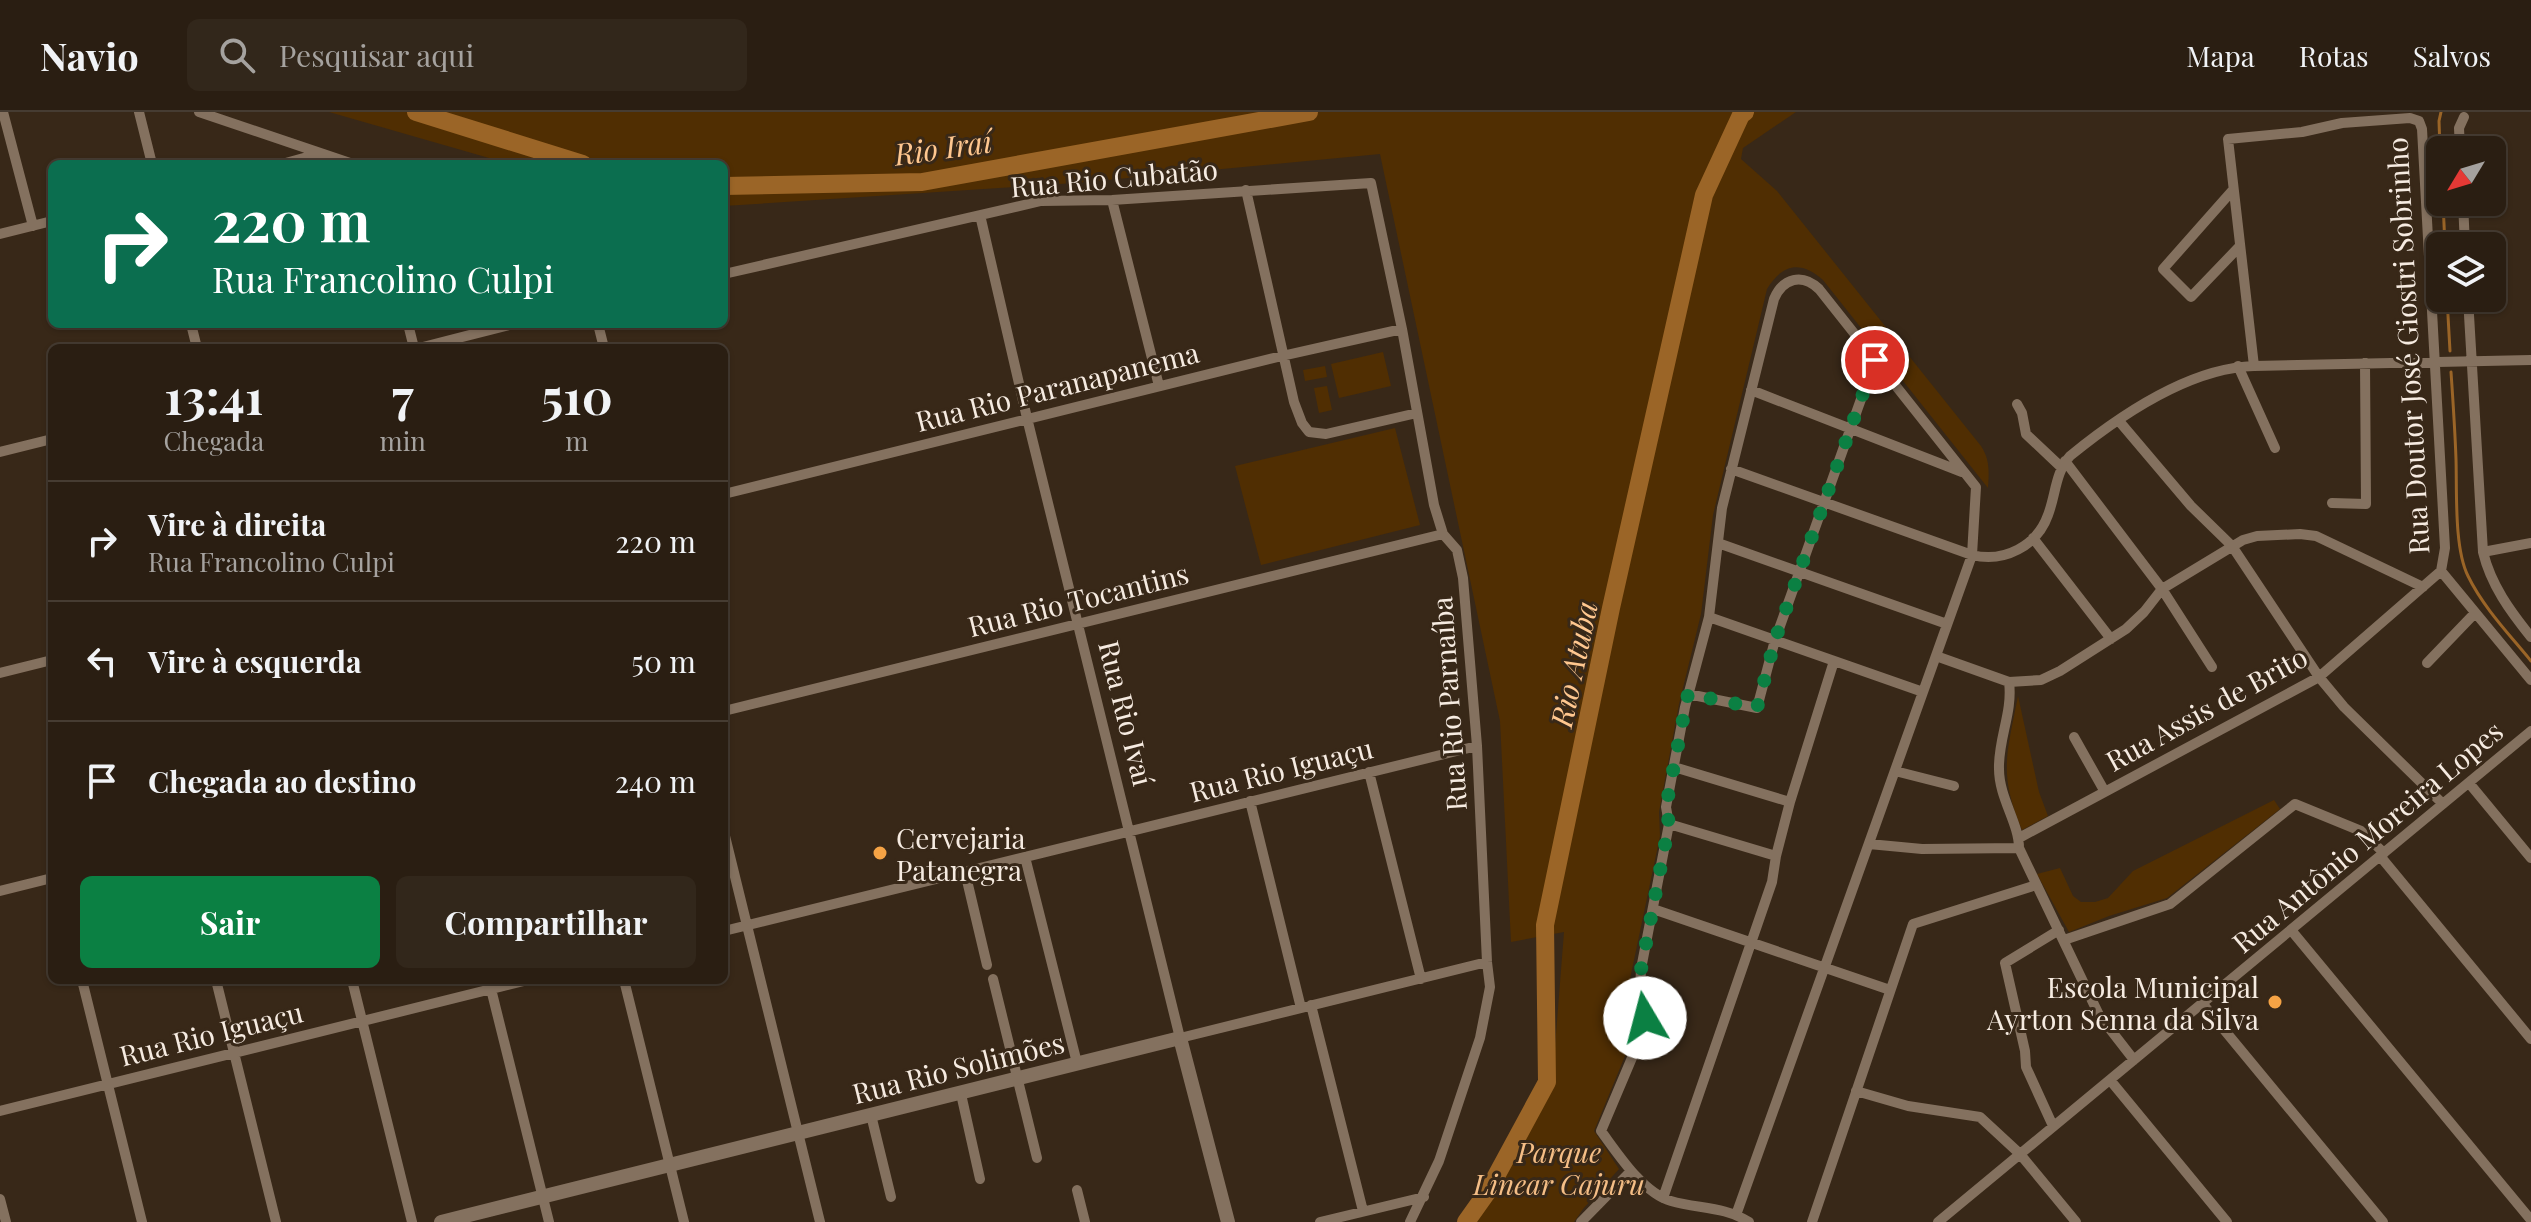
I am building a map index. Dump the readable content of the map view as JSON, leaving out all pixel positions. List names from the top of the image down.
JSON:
{
  "streets": {
    "street": [
      "Rua Rio Cubatão",
      "Rua Doutor José Giostri Sobrinho",
      "Rua Rio Paranapanema",
      "Rua Rio Tocantins",
      "Rua Rio Parnaíba",
      "Rua Assis de Brito",
      "Rua Rio Ivaí",
      "Rua Rio Iguaçu",
      "Rua Antônio Moreira Lopes",
      "Rua Rio Solimões"
    ]
  },
  "crossings": [
    ["Rua Rio Cubatão", "Rua Rio Parnaíba"],
    ["Rua Rio Cubatão", "Rua Rio Ivaí"],
    ["Rua Doutor José Giostri Sobrinho", "Rua Assis de Brito"],
    ["Rua Rio Paranapanema", "Rua Rio Parnaíba"],
    ["Rua Rio Paranapanema", "Rua Rio Ivaí"],
    ["Rua Rio Tocantins", "Rua Rio Parnaíba"],
    ["Rua Rio Tocantins", "Rua Rio Ivaí"],
    ["Rua Rio Parnaíba", "Rua Rio Iguaçu"],
    ["Rua Rio Parnaíba", "Rua Rio Solimões"],
    ["Rua Rio Ivaí", "Rua Rio Iguaçu"],
    ["Rua Rio Ivaí", "Rua Rio Solimões"]
  ],
  "water": ["Rio Iraí", "Rio Atuba"],
  "parks": ["Parque Linear Cajuru"],
  "places": ["Cervejaria Patanegra", "Escola Municipal Ayrton Senna da Silva"],
  "north": "bottom left",
  "page": {
    "header": "Navio",
    "search": "Pesquisar aqui",
    "nav": ["Mapa", "Rotas", "Salvos"],
    "turn": ["220 m", "Rua Francolino Culpi"],
    "eta": [
      "13:41",
      "Chegada",
      "7",
      "min",
      "510",
      "m"
    ],
    "list": [
      {
        "name": "Vire à direita",
        "note": "Rua Francolino Culpi",
        "value": "220 m"
      },
      {
        "name": "Vire à esquerda",
        "value": "50 m"
      },
      {
        "name": "Chegada ao destino",
        "value": "240 m"
      }
    ],
    "buttons": ["Sair", "Compartilhar"]
  }
}
